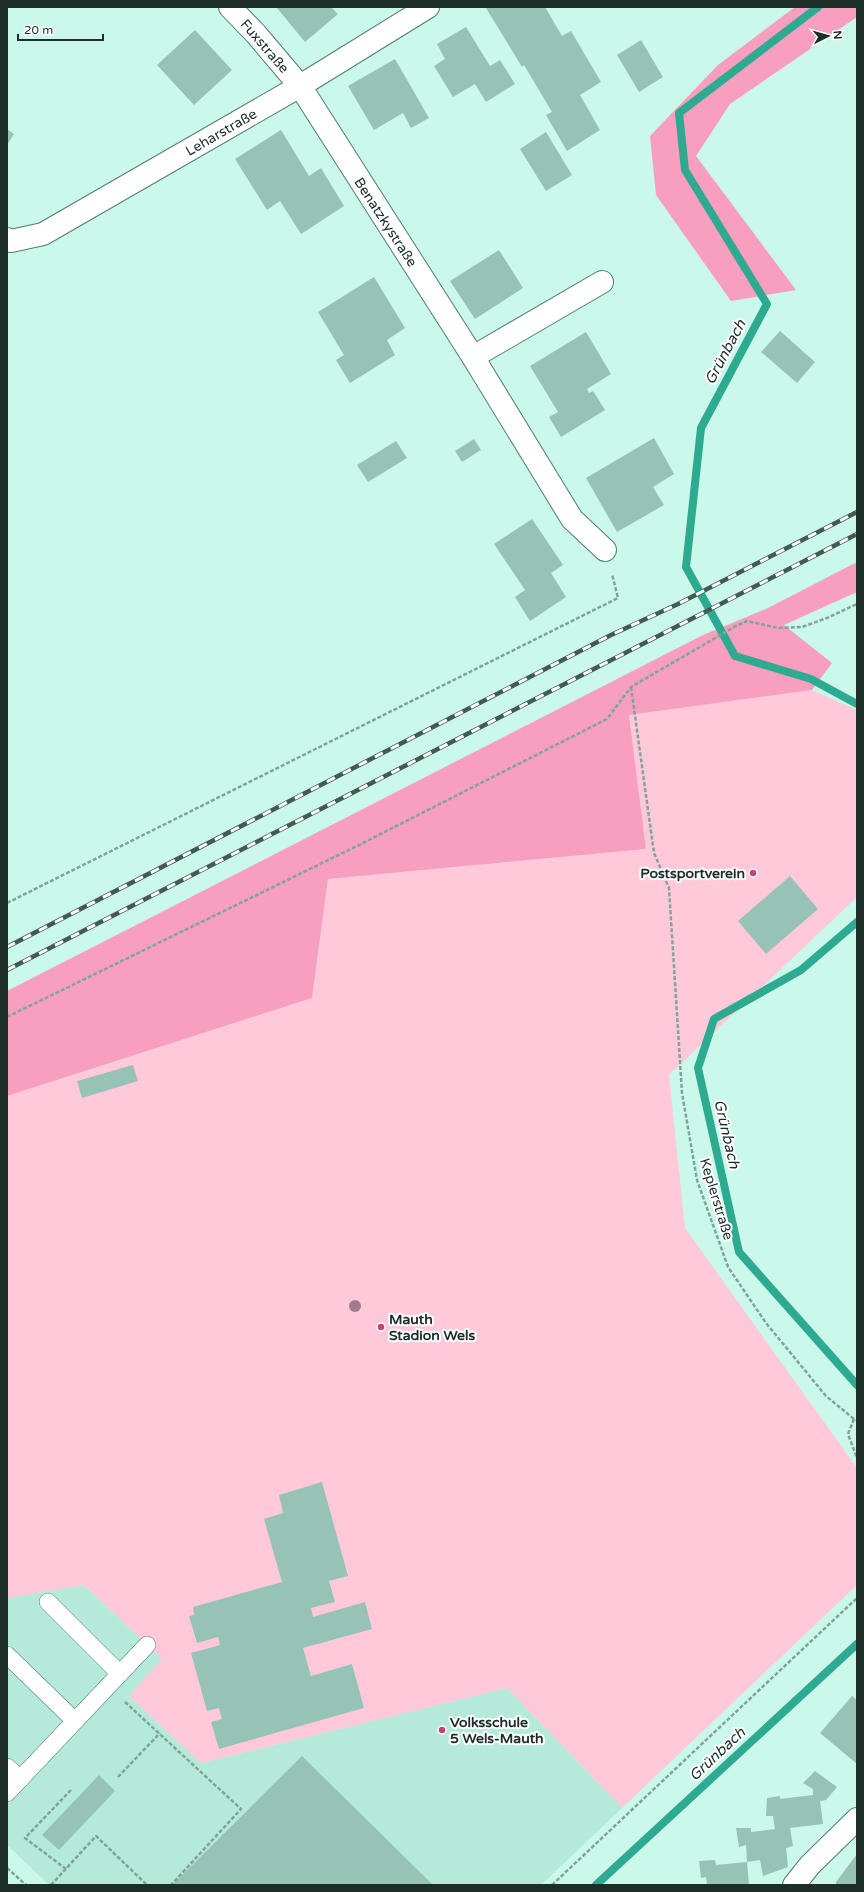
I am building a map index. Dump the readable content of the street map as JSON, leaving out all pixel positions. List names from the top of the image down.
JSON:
{
  "streets": {
    "street": ["Fuxstraße", "Leharstraße", "Benatzkystraße"],
    "path": ["Keplerstraße"]
  },
  "crossings": [
    ["Fuxstraße", "Leharstraße"],
    ["Fuxstraße", "Benatzkystraße"],
    ["Leharstraße", "Benatzkystraße"]
  ],
  "water": ["Grünbach"],
  "places": ["Postsportverein", "Mauth Stadion Wels", "Volksschule 5 Wels-Mauth"],
  "scale_bar": "20 m",
  "north": "right"
}
